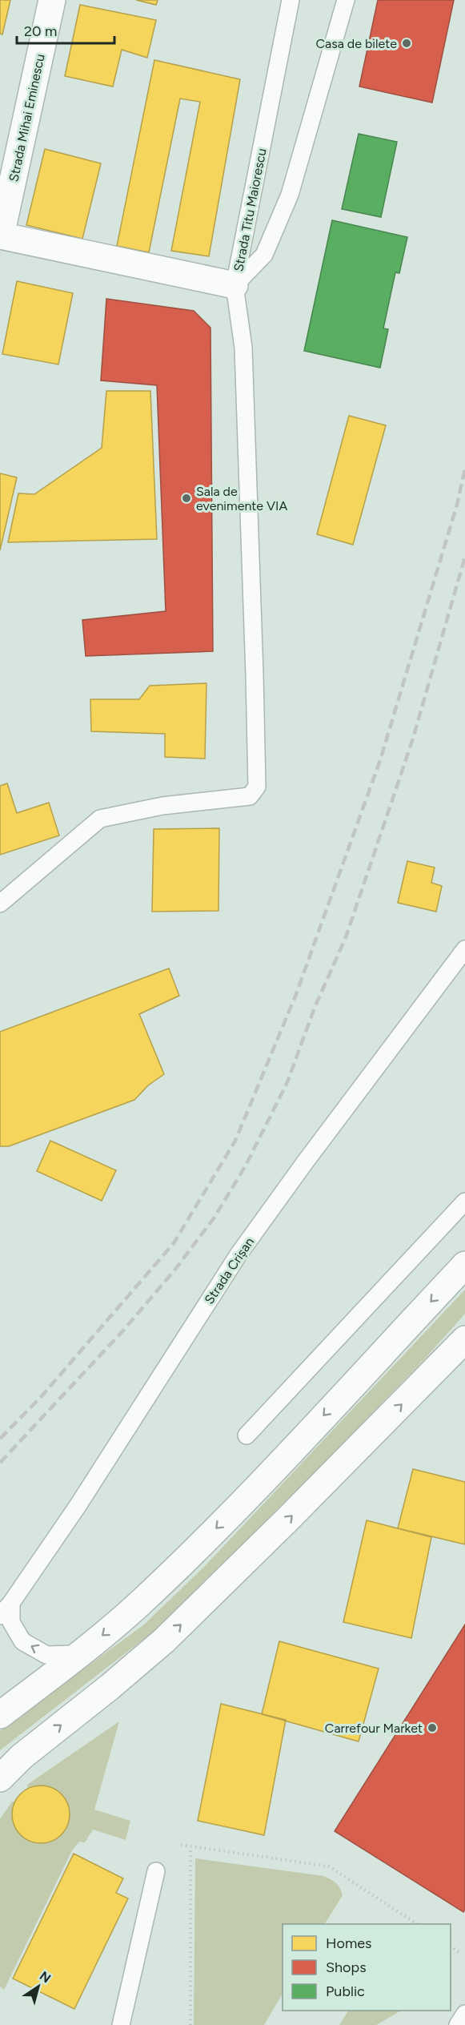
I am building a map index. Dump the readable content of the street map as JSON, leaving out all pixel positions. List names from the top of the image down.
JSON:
{
  "streets": {
    "main road": ["Strada Mihai Eminescu"],
    "lane": ["Strada Titu Maiorescu", "Strada Crișan"]
  },
  "places": ["Casa de bilete", "Sala de evenimente VIA", "Carrefour Market"],
  "legend": ["Homes", "Shops", "Public"],
  "scale_bar": "20 m",
  "north": "top right"
}
